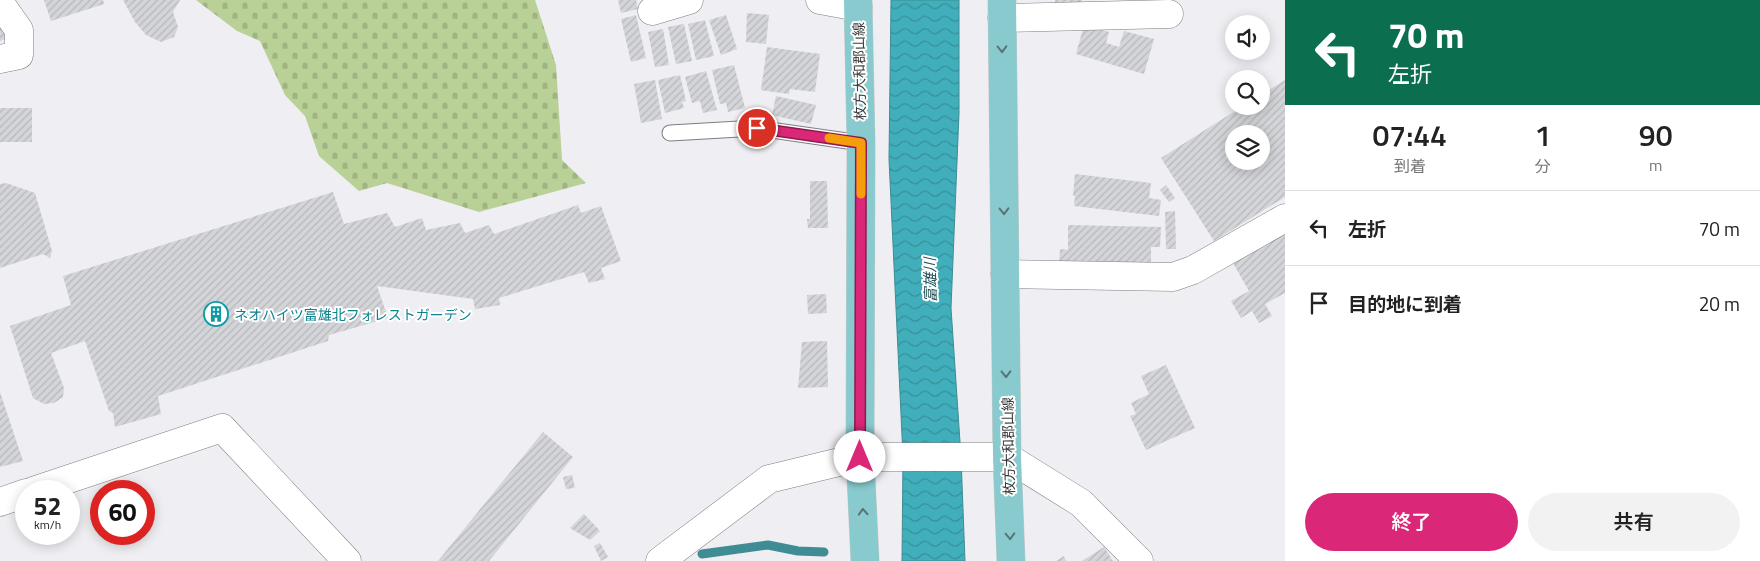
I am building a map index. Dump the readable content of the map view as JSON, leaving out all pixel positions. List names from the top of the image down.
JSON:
{
  "streets": {
    "main road": ["枚方大和郡山線"]
  },
  "water": ["富雄川"],
  "places": {
    "building": ["ネオハイツ富雄北フォレストガーデン"]
  },
  "page": {
    "turn": ["70 m", "左折"],
    "eta": [
      "07:44",
      "到着",
      "1",
      "分",
      "90",
      "m"
    ],
    "list": [
      {
        "name": "左折",
        "value": "70 m"
      },
      {
        "name": "目的地に到着",
        "value": "20 m"
      }
    ],
    "speed": "52 km/h",
    "limit": "60",
    "buttons": ["終了", "共有"]
  }
}
